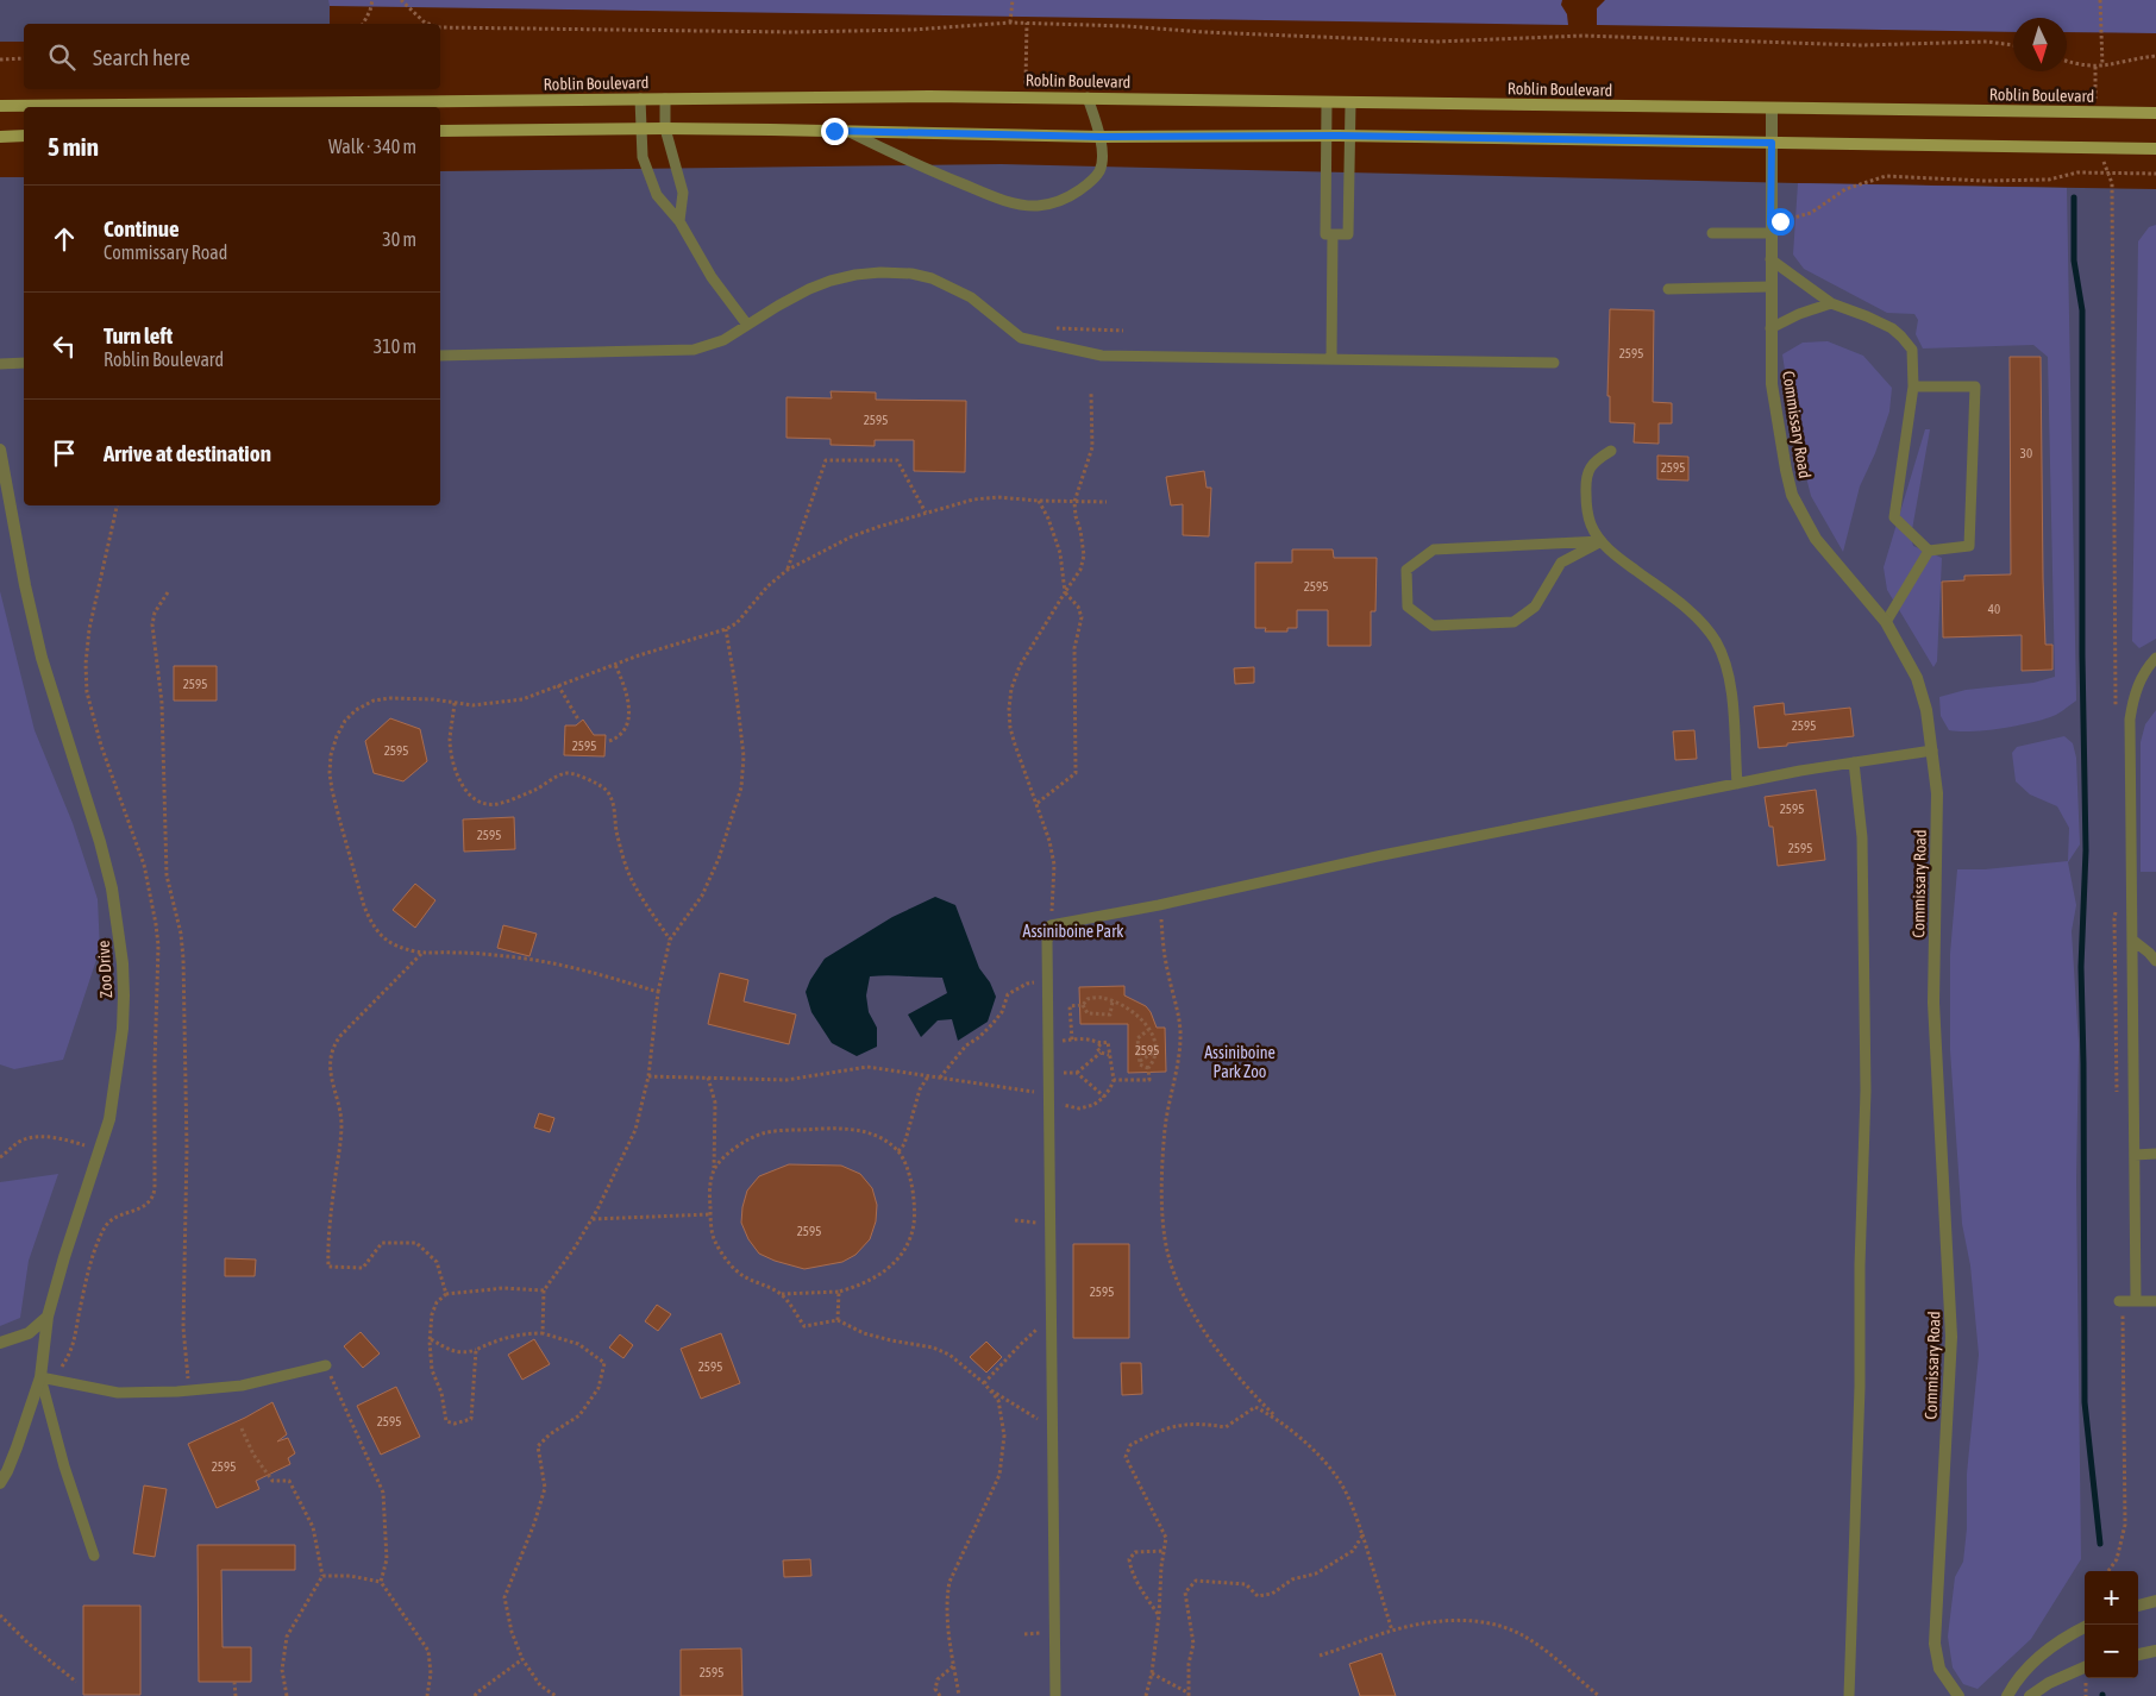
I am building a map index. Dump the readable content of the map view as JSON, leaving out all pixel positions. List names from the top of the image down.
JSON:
{
  "streets": {
    "main road": ["Roblin Boulevard"],
    "street": ["Commissary Road", "Zoo Drive"]
  },
  "crossings": [
    ["Roblin Boulevard", "Commissary Road"]
  ],
  "parks": ["Assiniboine Park", "Assiniboine Park Zoo"],
  "house_numbers": [
    "2595",
    "2595",
    "30",
    "2595",
    "2595",
    "40",
    "2595",
    "2595",
    "2595",
    "2595",
    "2595",
    "2595",
    "2595",
    "2595",
    "2595",
    "2595",
    "2595",
    "2595",
    "2595",
    "2595"
  ],
  "north": "bottom",
  "page": {
    "search": "Search here",
    "heading": ["5 min", "Walk · 340 m"],
    "list": [
      ["Continue", "Commissary Road", "30 m"],
      ["Turn left", "Roblin Boulevard", "310 m"],
      "Arrive at destination"
    ],
    "map_buttons": ["+", "−"]
  }
}
